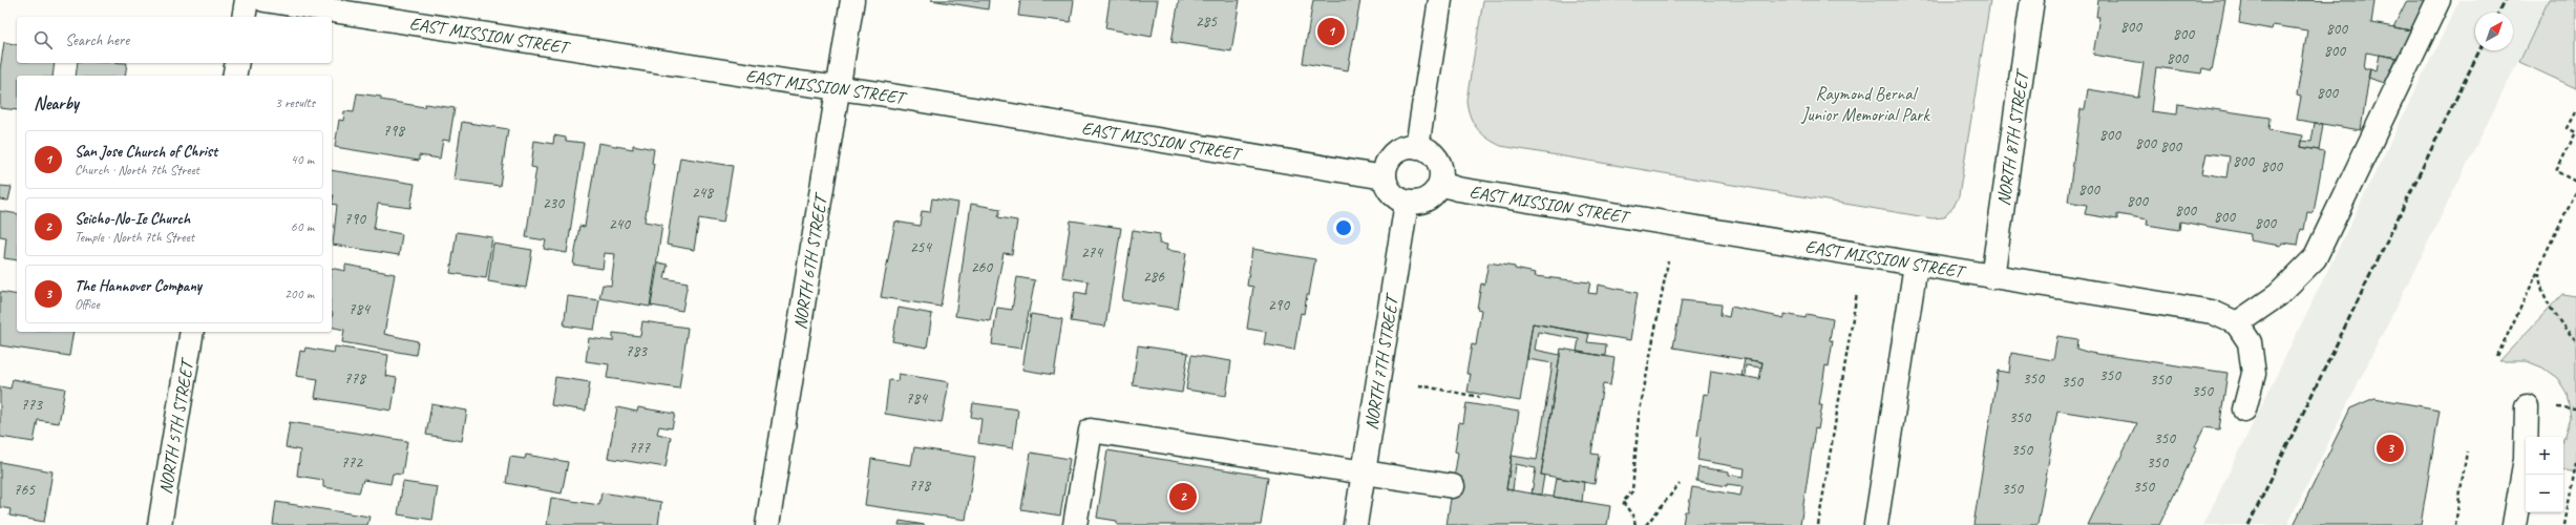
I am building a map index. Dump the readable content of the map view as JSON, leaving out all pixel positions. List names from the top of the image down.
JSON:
{
  "streets": {
    "street": [
      "EAST MISSION STREET",
      "NORTH 8TH STREET",
      "NORTH 6TH STREET",
      "NORTH 7TH STREET",
      "NORTH 5TH STREET"
    ]
  },
  "crossings": [
    ["EAST MISSION STREET", "NORTH 8TH STREET"],
    ["EAST MISSION STREET", "NORTH 6TH STREET"],
    ["EAST MISSION STREET", "NORTH 7TH STREET"]
  ],
  "parks": ["Raymond Bernal Junior Memorial Park"],
  "house_numbers": [
    "285",
    "800",
    "800",
    "800",
    "800",
    "800",
    "800",
    "798",
    "800",
    "800",
    "800",
    "800",
    "800",
    "800",
    "248",
    "800",
    "230",
    "800",
    "800",
    "790",
    "800",
    "240",
    "254",
    "274",
    "260",
    "286",
    "290",
    "784",
    "783",
    "350",
    "778",
    "350",
    "350",
    "350",
    "350",
    "784",
    "773",
    "350",
    "350",
    "777",
    "350",
    "772",
    "350",
    "778",
    "350",
    "350",
    "765"
  ],
  "north": "top right",
  "page": {
    "pins": ["1", "3", "2"],
    "search": "Search here",
    "heading": ["Nearby", "3 results"],
    "list": [
      {
        "mark": "1",
        "name": "San Jose Church of Christ",
        "note": "Church · North 7th Street",
        "value": "40 m"
      },
      {
        "mark": "2",
        "name": "Seicho-No-Ie Church",
        "note": "Temple · North 7th Street",
        "value": "60 m"
      },
      {
        "mark": "3",
        "name": "The Hannover Company",
        "note": "Office",
        "value": "200 m"
      }
    ],
    "map_buttons": ["+", "−"]
  }
}
